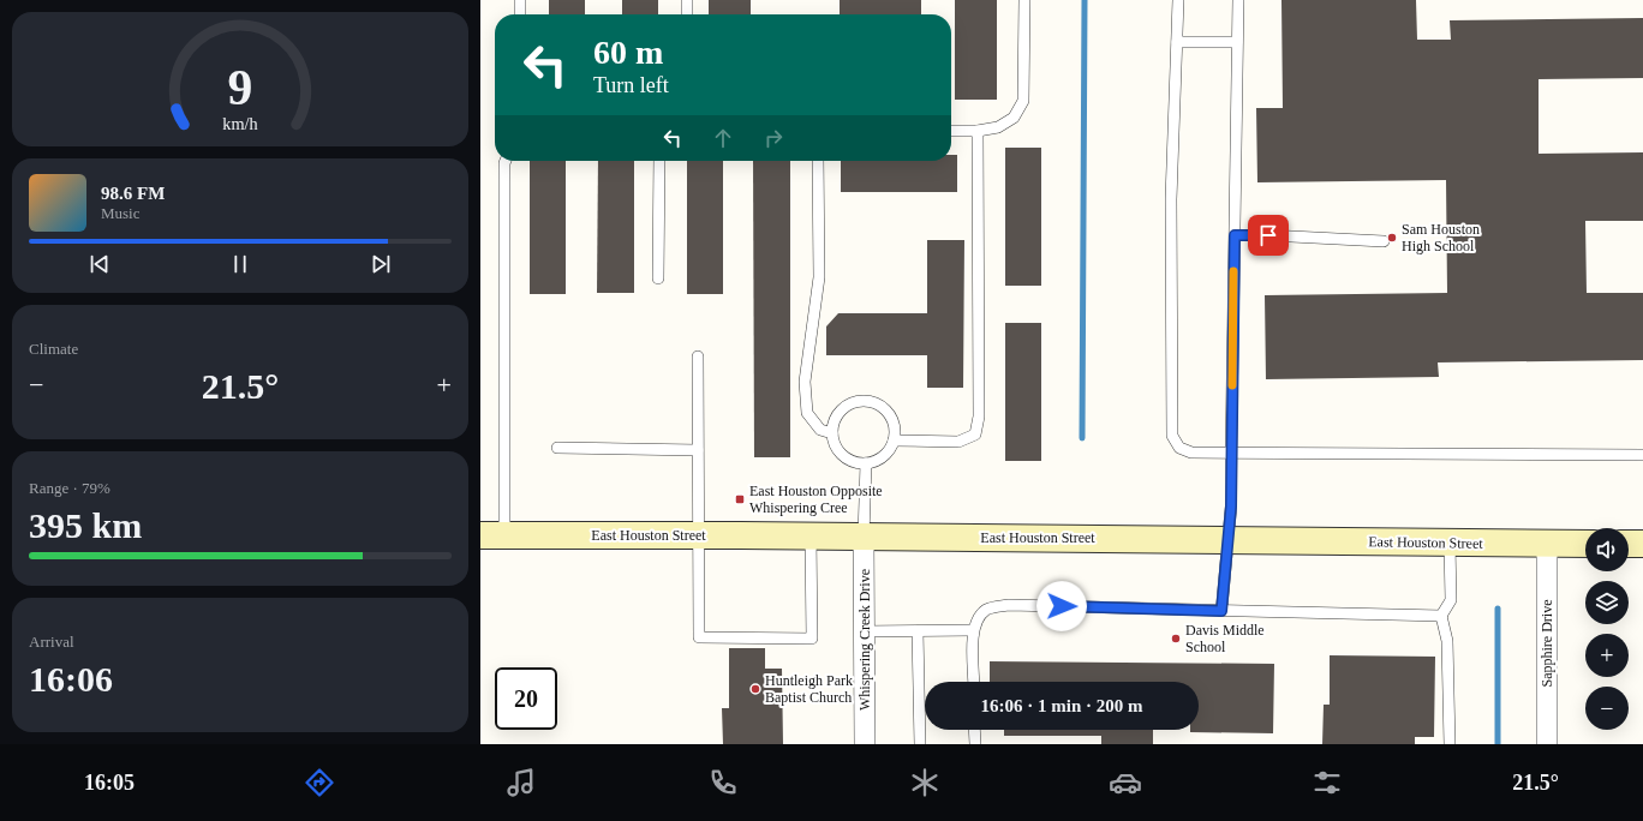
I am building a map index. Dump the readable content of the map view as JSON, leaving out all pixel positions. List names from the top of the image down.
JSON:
{
  "streets": {
    "main road": ["East Houston Street"],
    "street": ["Whispering Creek Drive", "Sapphire Drive"]
  },
  "crossings": [
    ["East Houston Street", "Whispering Creek Drive"],
    ["East Houston Street", "Sapphire Drive"]
  ],
  "places": {
    "other": ["Sam Houston High School", "Davis Middle School", "Huntleigh Park Baptist Church"],
    "transit": ["East Houston Opposite Whispering Cree"]
  },
  "page": {
    "turn": ["60 m", "Turn left"],
    "song": ["98.6 FM", "Music"],
    "tile": [
      "Climate",
      ["Range · 79%", "395 km"],
      ["Arrival", "16:06"]
    ],
    "heat": ["−", "21.5°", "+"],
    "map_buttons": ["+", "−"],
    "limit": "20",
    "trip": "16:06 · 1 min · 200 m",
    "tabs": ["16:05", "21.5°"],
    "gauge": ["9", "km/h"]
  }
}
